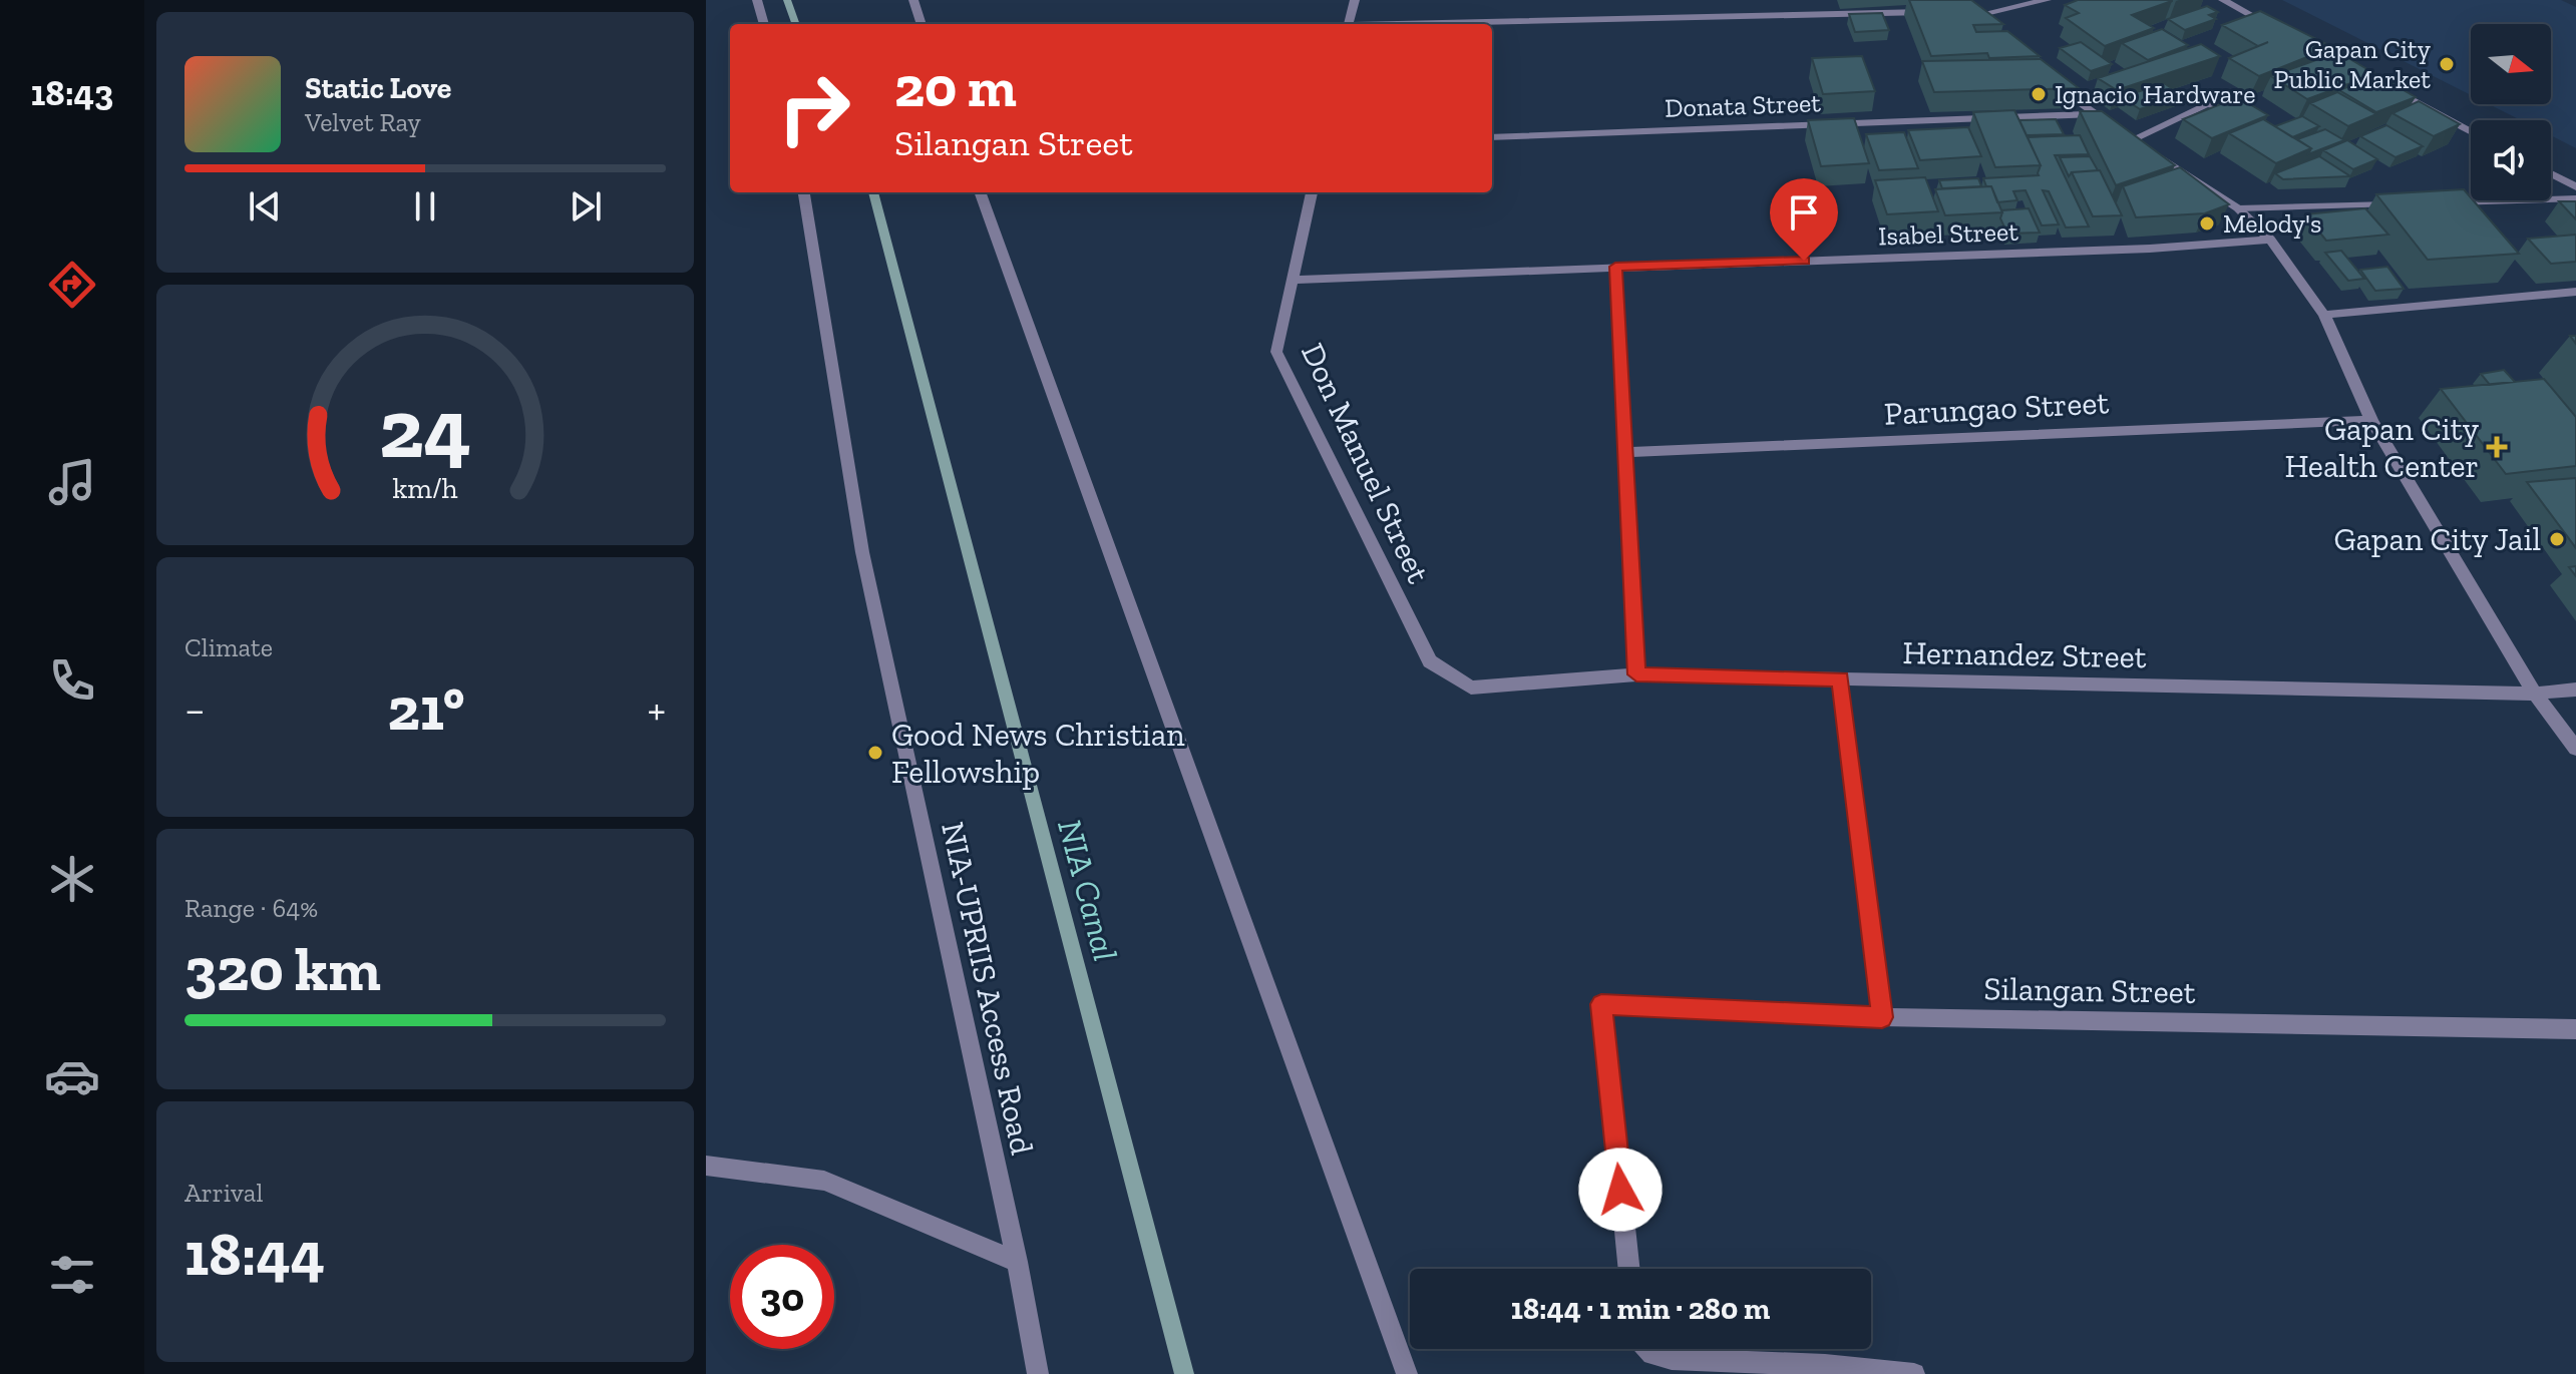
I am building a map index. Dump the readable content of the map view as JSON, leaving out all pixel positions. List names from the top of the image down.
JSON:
{
  "streets": {
    "street": [
      "Donata Street",
      "Isabel Street",
      "Parungao Street",
      "Don Manuel Street",
      "Hernandez Street",
      "NIA-UPRIIS Access Road",
      "Silangan Street"
    ]
  },
  "crossings": [
    ["Isabel Street", "Don Manuel Street"],
    ["Don Manuel Street", "Hernandez Street"]
  ],
  "water": ["NIA Canal"],
  "places": {
    "other": [
      "Gapan City Public Market",
      "Ignacio Hardware",
      "Melody's",
      "Gapan City Jail",
      "Good News Christian Fellowship"
    ],
    "health": ["Gapan City Health Center"]
  },
  "north": "right",
  "page": {
    "tabs": "18:43",
    "turn": ["20 m", "Silangan Street"],
    "song": ["Static Love", "Velvet Ray"],
    "tile": [
      "Climate",
      ["Range · 64%", "320 km"],
      ["Arrival", "18:44"]
    ],
    "heat": ["−", "21°", "+"],
    "limit": "30",
    "trip": "18:44 · 1 min · 280 m",
    "gauge": ["24", "km/h"]
  }
}
